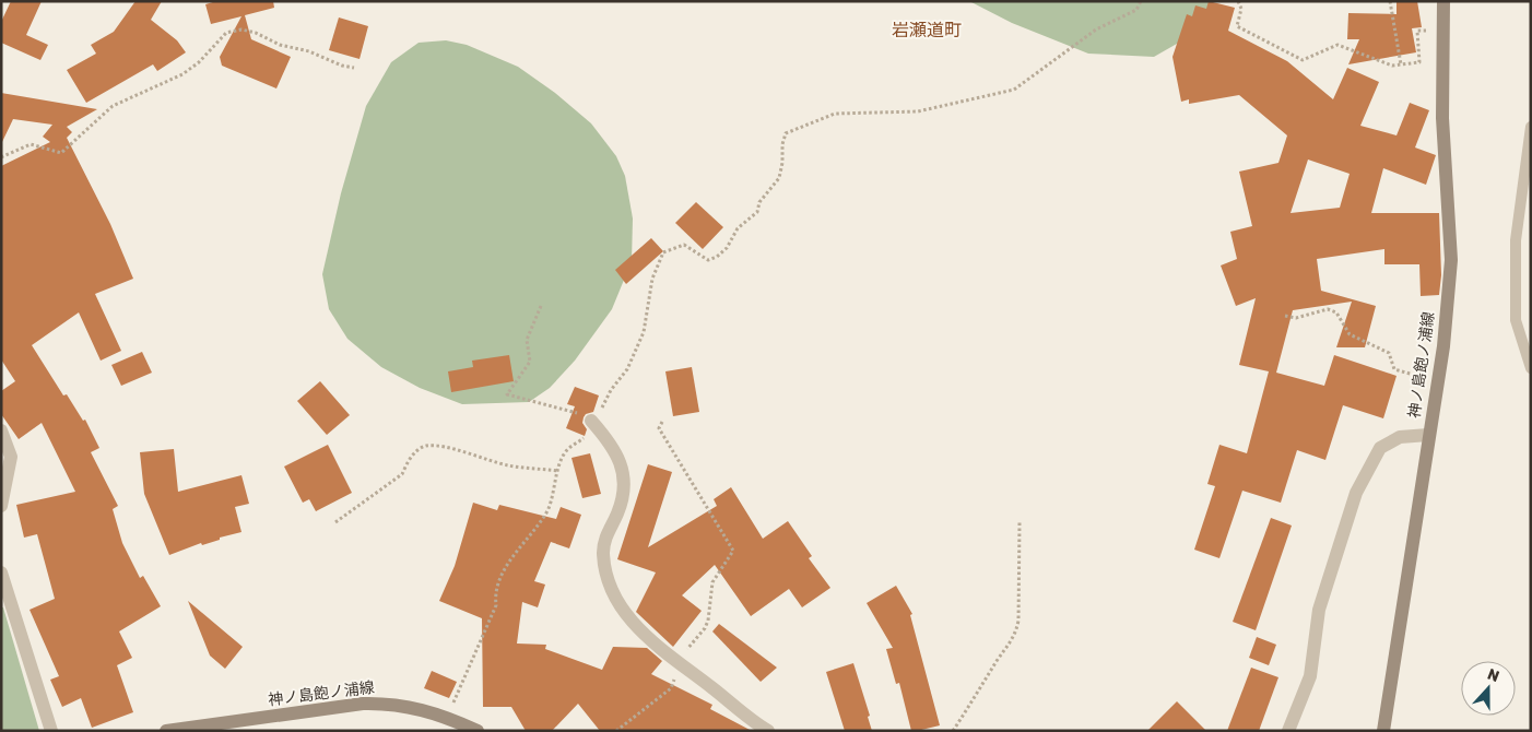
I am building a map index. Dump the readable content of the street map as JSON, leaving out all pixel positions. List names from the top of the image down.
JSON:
{
  "streets": {
    "main road": ["神ノ島飽ノ浦線"]
  },
  "districts": ["岩瀬道町"],
  "north": "top"
}
